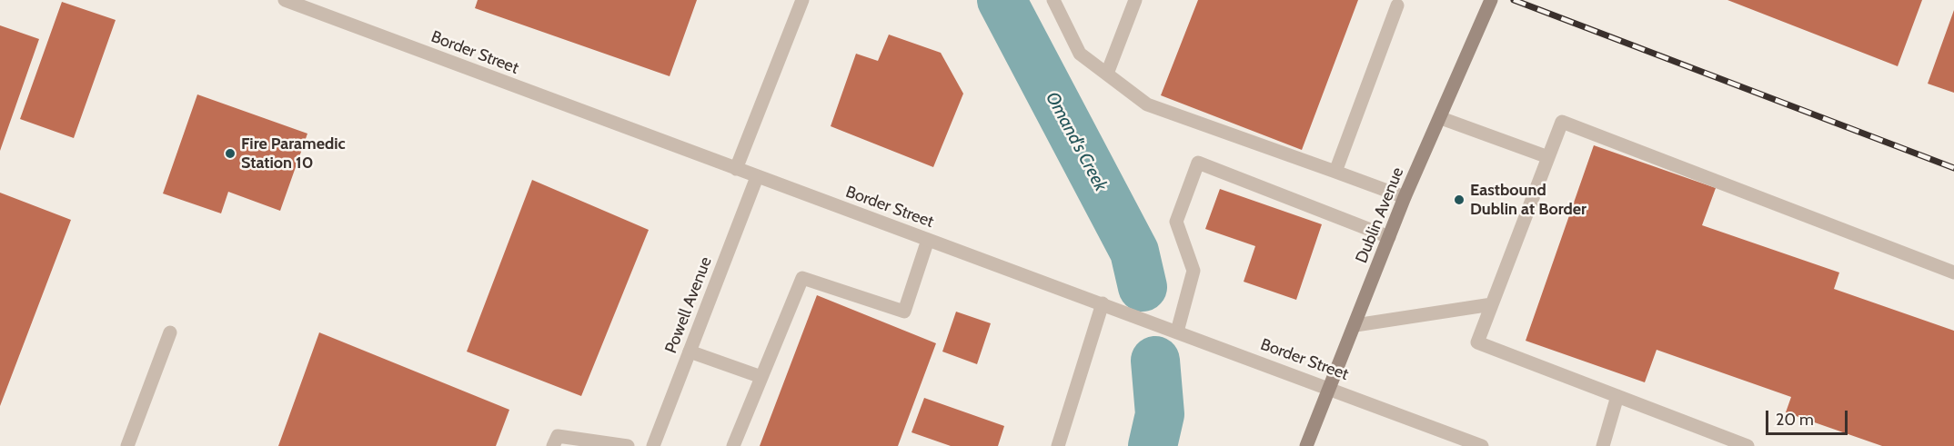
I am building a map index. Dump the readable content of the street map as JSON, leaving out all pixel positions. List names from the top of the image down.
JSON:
{
  "streets": {
    "main road": ["Dublin Avenue"],
    "street": ["Border Street", "Powell Avenue"]
  },
  "crossings": [
    ["Border Street", "Dublin Avenue"],
    ["Border Street", "Powell Avenue"]
  ],
  "water": ["Omand's Creek"],
  "places": ["Fire Paramedic Station 10", "Eastbound Dublin at Border"],
  "scale_bar": "20 m"
}
